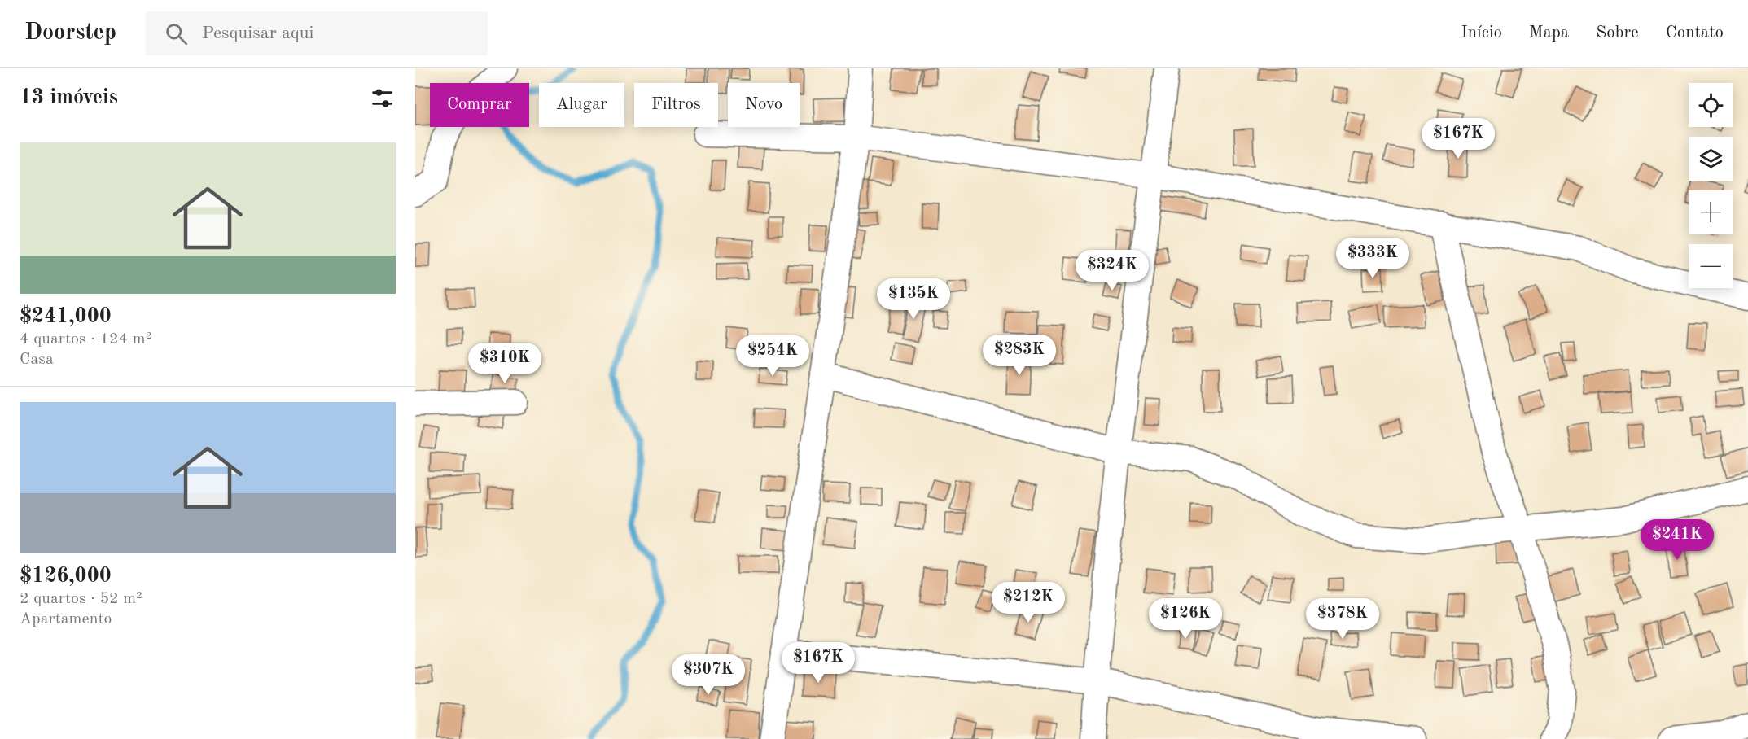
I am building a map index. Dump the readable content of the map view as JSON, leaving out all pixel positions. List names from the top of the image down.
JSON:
{
  "page": {
    "header": "Doorstep",
    "search": "Pesquisar aqui",
    "nav": [
      "Início",
      "Mapa",
      "Sobre",
      "Contato"
    ],
    "heading": "13 imóveis",
    "map_buttons": ["+", "−"],
    "chip": [
      "Comprar",
      "Alugar",
      "Filtros",
      "Novo"
    ],
    "price": [
      "$167K",
      "$333K",
      "$324K",
      "$135K",
      "$283K",
      "$254K",
      "$310K",
      "$241K",
      "$212K",
      "$126K",
      "$378K",
      "$167K",
      "$307K"
    ],
    "list": [
      {
        "name": "$241,000",
        "note": "4 quartos · 124 m² · Casa"
      },
      {
        "name": "$126,000",
        "note": "2 quartos · 52 m² · Apartamento"
      }
    ]
  }
}
